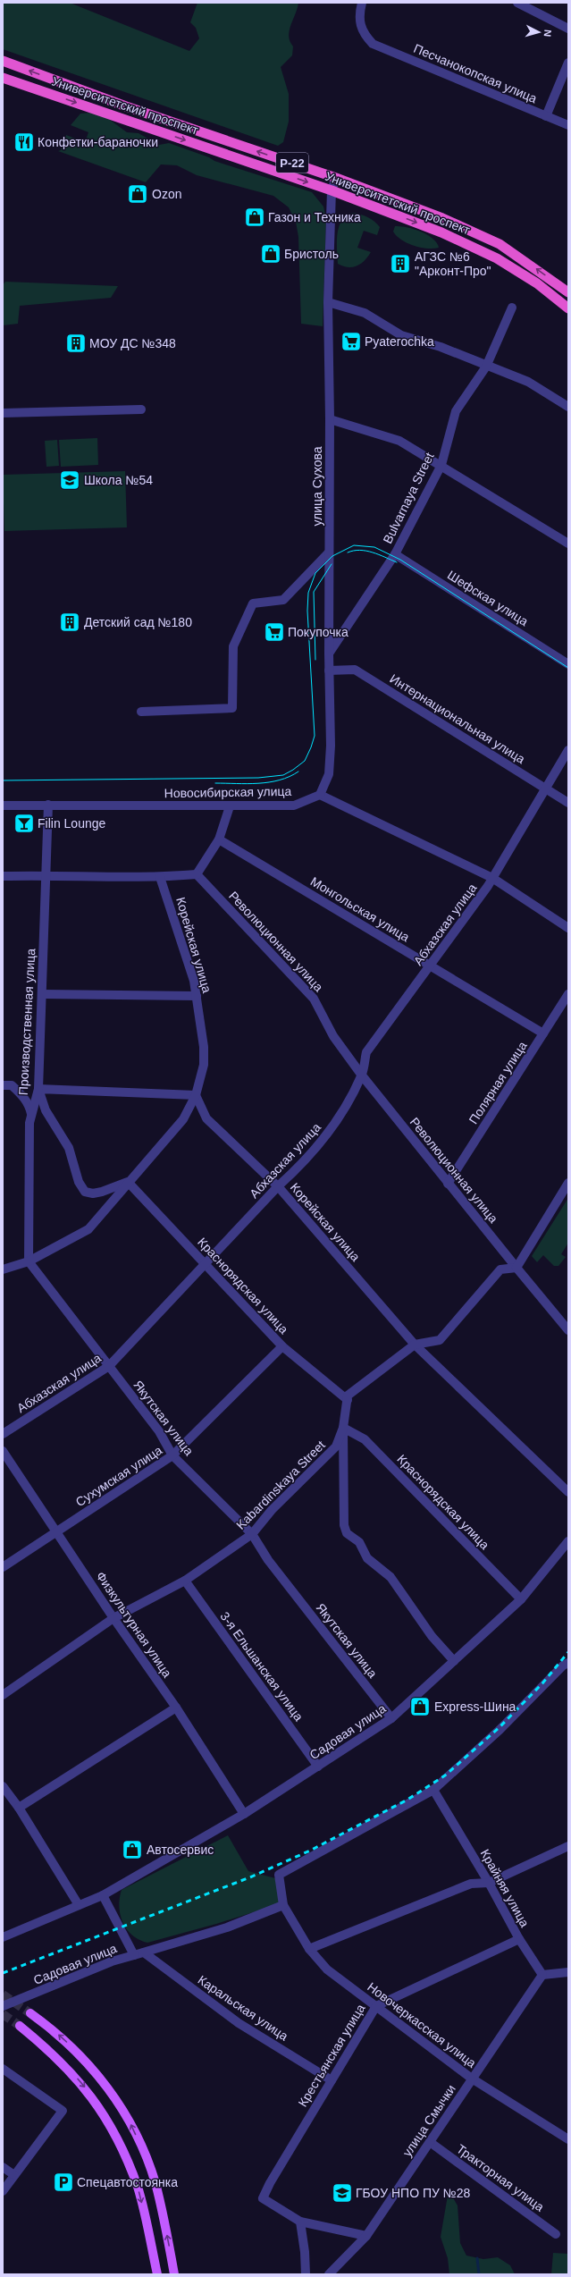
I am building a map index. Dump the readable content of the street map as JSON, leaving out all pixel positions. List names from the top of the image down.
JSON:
{
  "streets": {
    "highway": ["Университетский проспект", "Р-22"],
    "street": [
      "Песчанокопская улица",
      "улица Сухова",
      "Bulvarnaya Street",
      "Шефская улица",
      "Интернациональная улица",
      "Новосибирская улица",
      "Монгольская улица",
      "Абхазская улица",
      "Революционная улица",
      "Корейская улица",
      "Производственная улица",
      "Полярная улица",
      "Краснорядская улица",
      "Якутская улица",
      "Сухумская улица",
      "Kabardinskaya Street",
      "Физкультурная улица",
      "3-я Ельшанская улица",
      "Садовая улица",
      "Крайняя улица",
      "Каральская улица",
      "Новочеркасская улица",
      "Крестьянская улица",
      "улица Смычки",
      "Тракторная улица"
    ]
  },
  "crossings": [
    ["Университетский проспект", "улица Сухова"],
    ["улица Сухова", "Bulvarnaya Street"],
    ["улица Сухова", "Интернациональная улица"],
    ["улица Сухова", "Новосибирская улица"],
    ["Bulvarnaya Street", "Шефская улица"],
    ["Интернациональная улица", "Абхазская улица"],
    ["Новосибирская улица", "Производственная улица"],
    ["Монгольская улица", "Абхазская улица"],
    ["Монгольская улица", "Полярная улица"],
    ["Абхазская улица", "Революционная улица"],
    ["Абхазская улица", "Корейская улица"],
    ["Абхазская улица", "Краснорядская улица"],
    ["Абхазская улица", "Якутская улица"],
    ["Революционная улица", "Полярная улица"],
    ["Производственная улица", "Якутская улица"],
    ["Краснорядская улица", "Сухумская улица"],
    ["Краснорядская улица", "Kabardinskaya Street"],
    ["Краснорядская улица", "Садовая улица"],
    ["Якутская улица", "Сухумская улица"],
    ["Якутская улица", "Kabardinskaya Street"],
    ["Якутская улица", "Садовая улица"],
    ["Сухумская улица", "Физкультурная улица"],
    ["Kabardinskaya Street", "Физкультурная улица"],
    ["Kabardinskaya Street", "3-я Ельшанская улица"],
    ["Физкультурная улица", "Садовая улица"],
    ["3-я Ельшанская улица", "Садовая улица"],
    ["Крайняя улица", "Крестьянская улица"],
    ["Крайняя улица", "улица Смычки"],
    ["Каральская улица", "Крестьянская улица"],
    ["Новочеркасская улица", "Крестьянская улица"],
    ["Новочеркасская улица", "улица Смычки"],
    ["улица Смычки", "Тракторная улица"]
  ],
  "places": {
    "restaurant": ["Конфетки-бараночки"],
    "shop": [
      "Ozon",
      "Газон и Техника",
      "Бристоль",
      "Express-Шина",
      "Автосервис"
    ],
    "building": ["АГЗС №6 \"Арконт-Про\"", "МОУ ДС №348", "Детский сад №180"],
    "supermarket": ["Pyaterochka", "Покупочка"],
    "school or university": ["Школа №54", "ГБОУ НПО ПУ №28"],
    "bar": ["Filin Lounge"],
    "parking": ["Спецавтостоянка"]
  },
  "north": "right"
}
